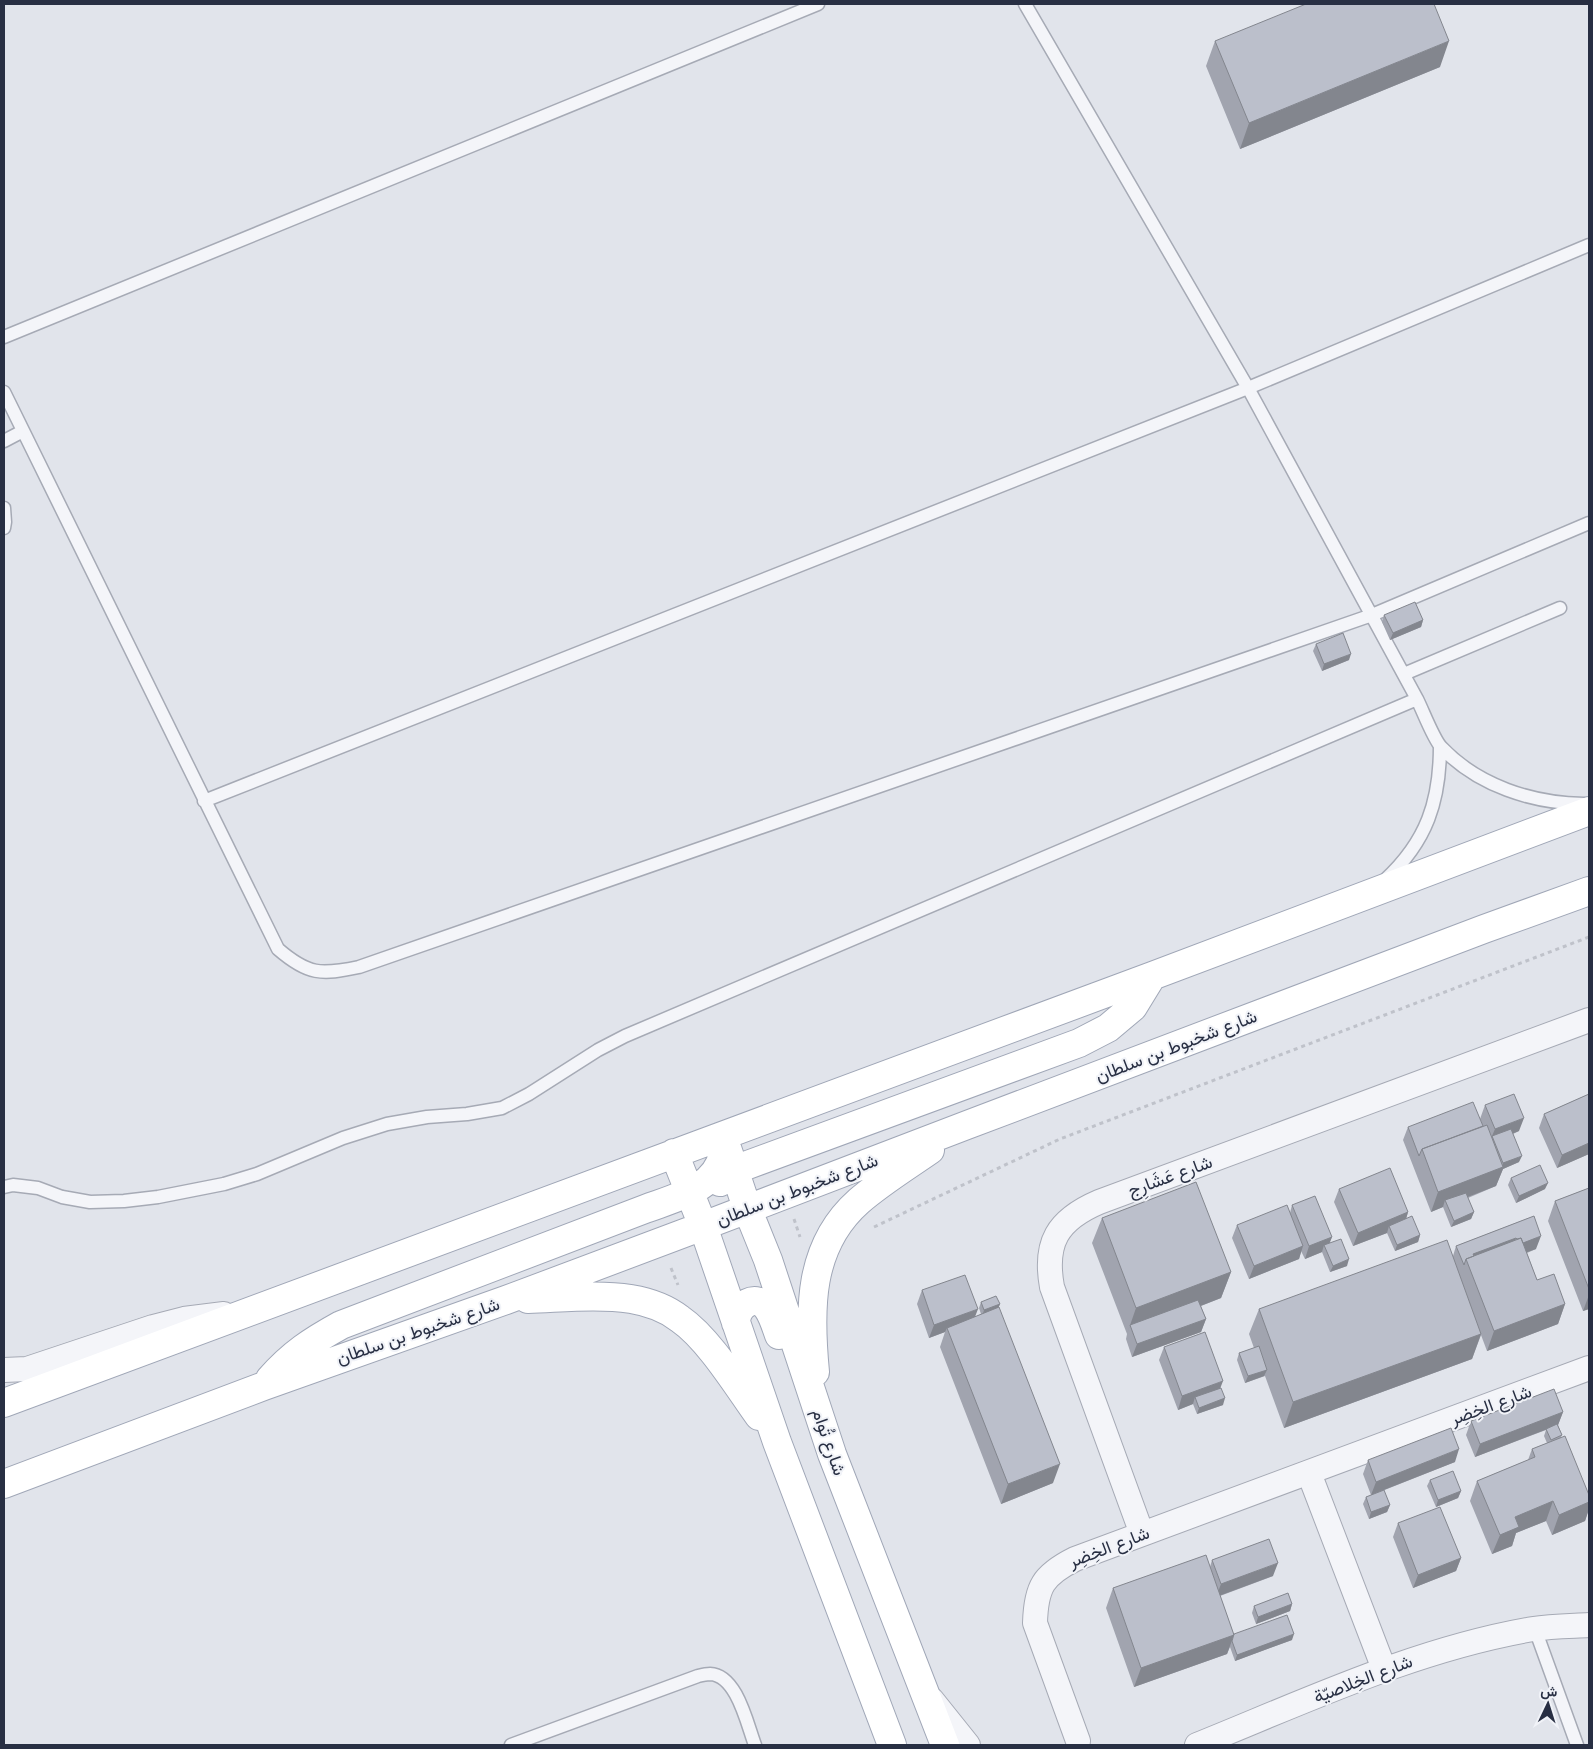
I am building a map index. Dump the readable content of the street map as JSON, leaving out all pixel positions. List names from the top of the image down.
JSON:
{
  "streets": {
    "main road": ["شارع شخبوط بن سلطان", "شارع تُوام"],
    "street": ["شارع عَشَارِج", "شارع الخِضِر", "شارع الخِلاصيّة"]
  },
  "crossings": [
    ["شارع شخبوط بن سلطان", "شارع تُوام"],
    ["شارع عَشَارِج", "شارع الخِضِر"]
  ],
  "north": "top"
}
